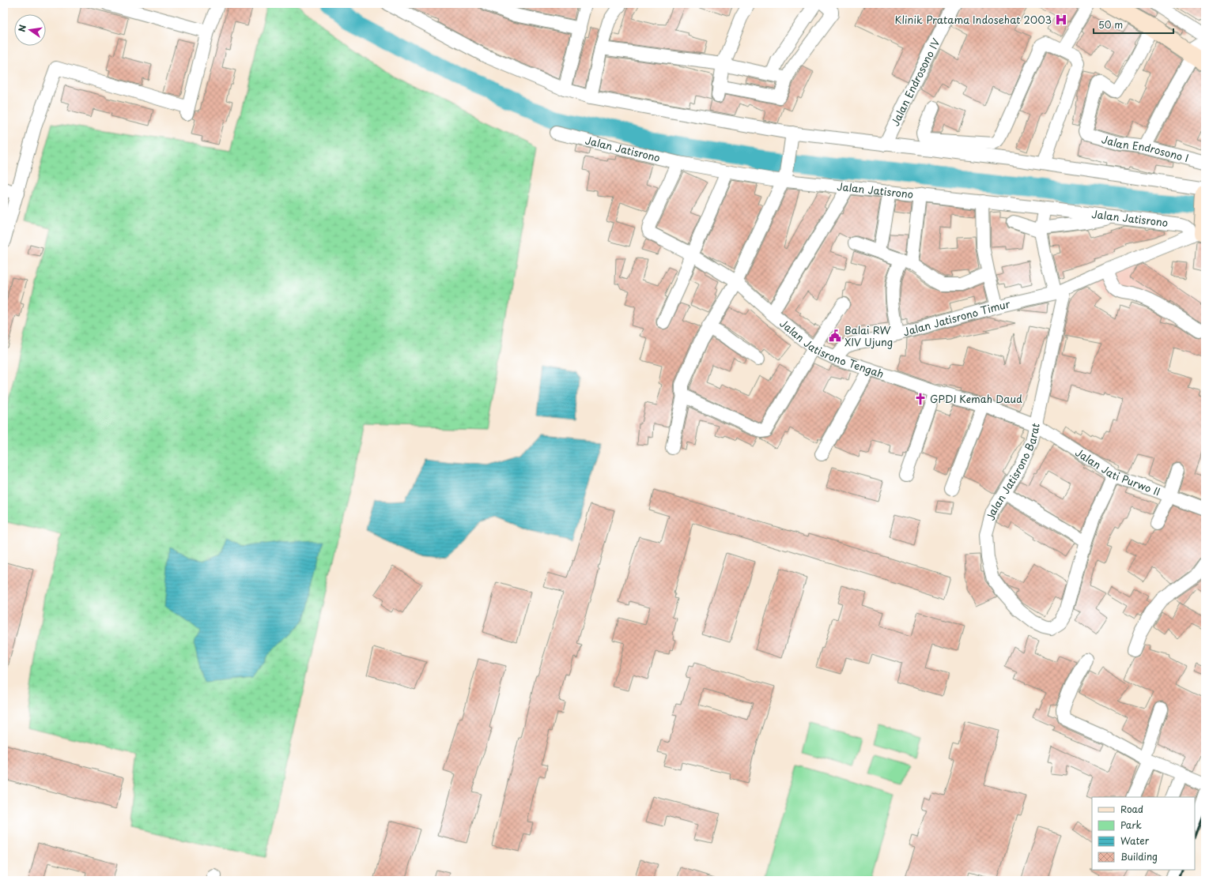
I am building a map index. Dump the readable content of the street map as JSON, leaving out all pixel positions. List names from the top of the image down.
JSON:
{
  "streets": {
    "street": [
      "Jalan Endrosono IV",
      "Jalan Jatisrono",
      "Jalan Endrosono I",
      "Jalan Jatisrono Timur",
      "Jalan Jatisrono Tengah",
      "Jalan Jati Purwo II",
      "Jalan Jatisrono Barat"
    ]
  },
  "crossings": [
    ["Jalan Jatisrono", "Jalan Jatisrono Timur"],
    ["Jalan Jatisrono", "Jalan Jatisrono Tengah"],
    ["Jalan Jatisrono", "Jalan Jatisrono Barat"],
    ["Jalan Jatisrono Timur", "Jalan Jatisrono Tengah"],
    ["Jalan Jatisrono Timur", "Jalan Jatisrono Barat"],
    ["Jalan Jatisrono Tengah", "Jalan Jati Purwo II"],
    ["Jalan Jatisrono Tengah", "Jalan Jatisrono Barat"],
    ["Jalan Jati Purwo II", "Jalan Jatisrono Barat"]
  ],
  "places": {
    "hospital": ["Klinik Pratama Indosehat 2003"],
    "public building": ["Balai RW XIV Ujung"],
    "church": ["GPDI Kemah Daud"]
  },
  "legend": [
    "Road",
    "Park",
    "Water",
    "Building"
  ],
  "scale_bar": "50 m",
  "north": "left"
}
